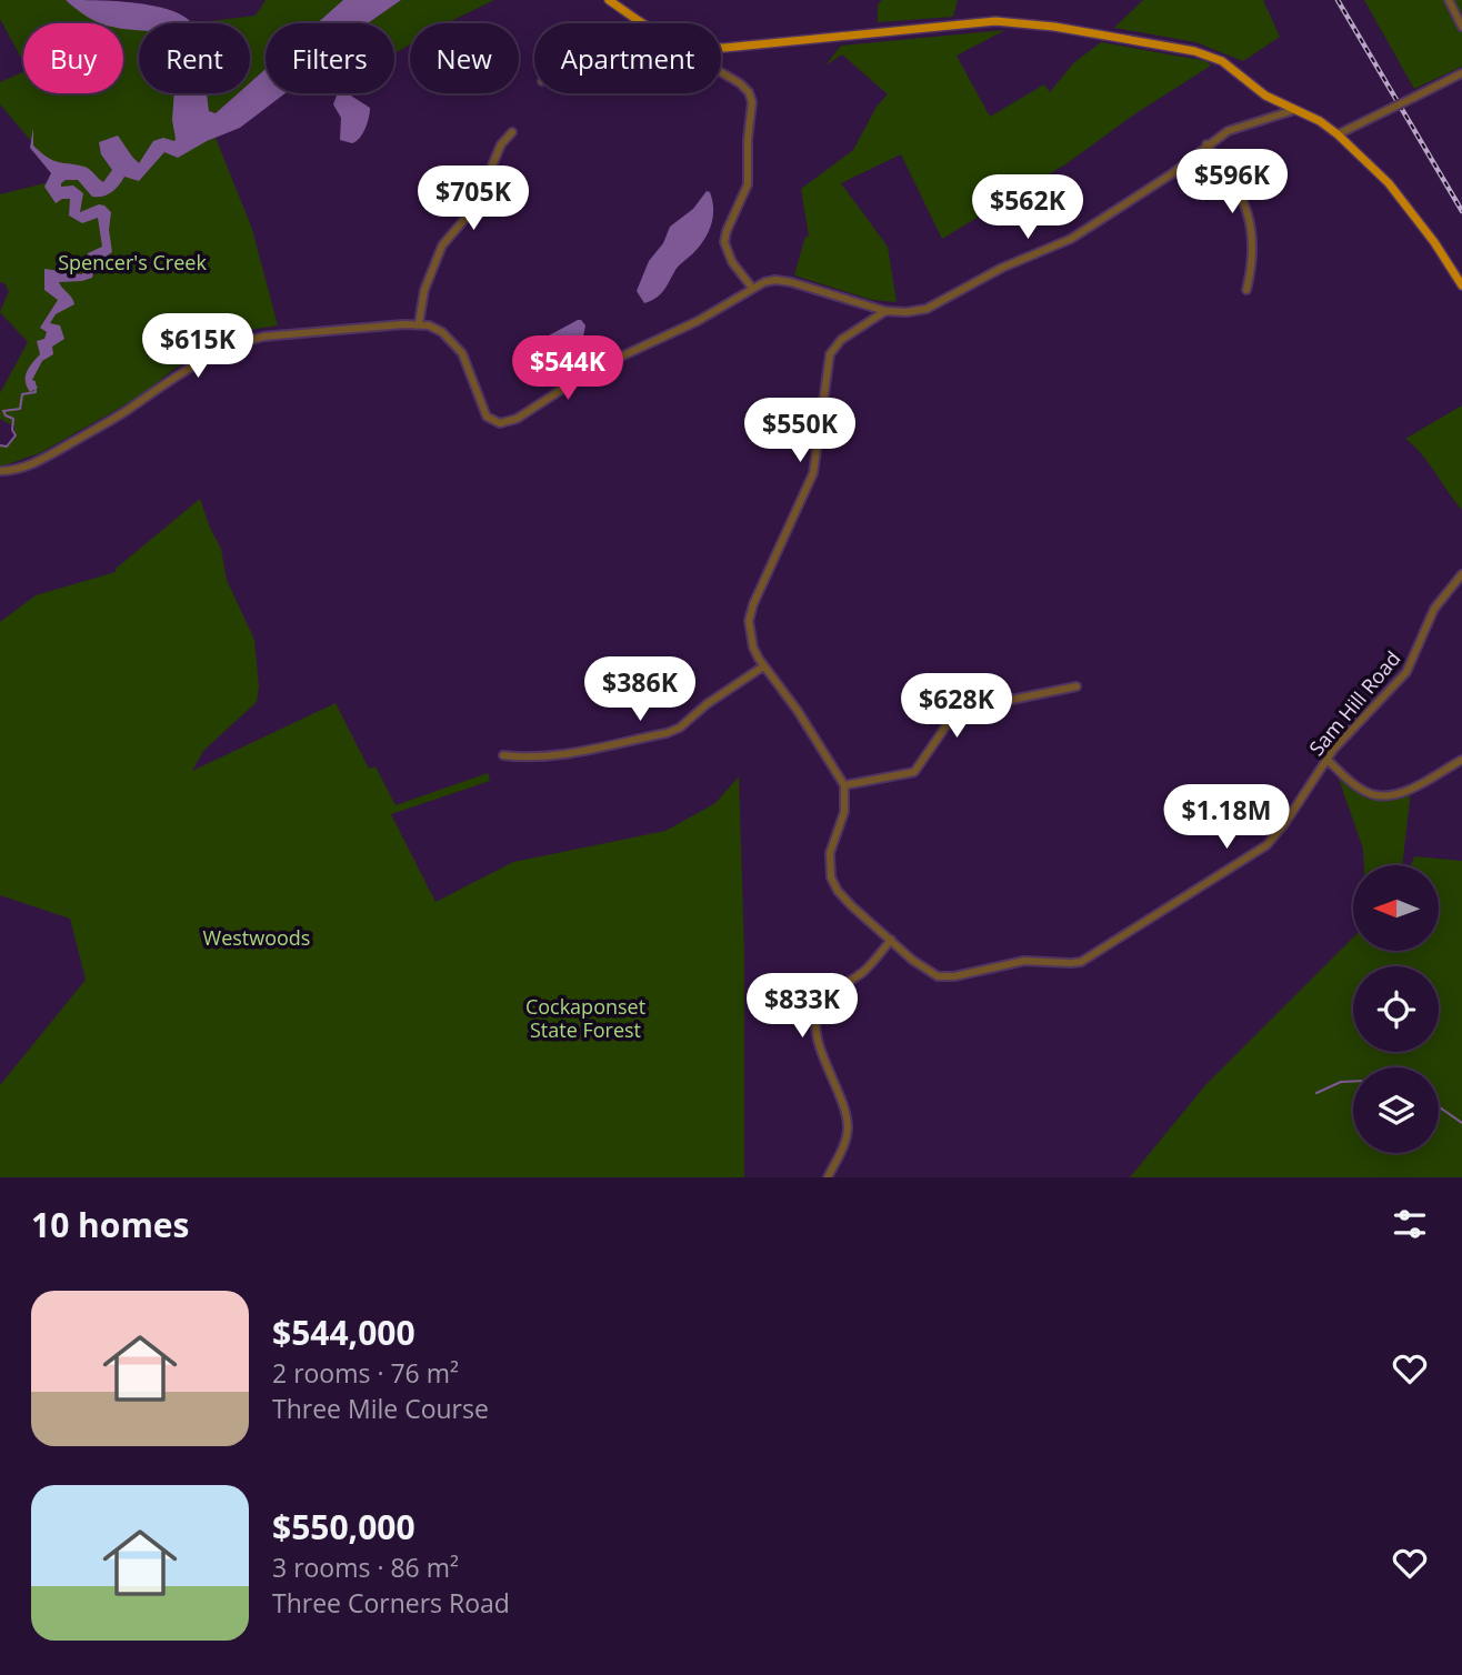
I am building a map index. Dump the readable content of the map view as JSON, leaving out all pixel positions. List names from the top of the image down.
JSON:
{
  "streets": {
    "street": ["Sam Hill Road"]
  },
  "parks": ["Spencer's Creek", "Westwoods", "Cockaponset State Forest"],
  "north": "left",
  "page": {
    "chip": [
      "Buy",
      "Rent",
      "Filters",
      "New",
      "Apartment"
    ],
    "price": [
      "$596K",
      "$705K",
      "$562K",
      "$615K",
      "$544K",
      "$550K",
      "$386K",
      "$628K",
      "$1.18M",
      "$833K"
    ],
    "heading": "10 homes",
    "list": [
      {
        "name": "$544,000",
        "note": "2 rooms · 76 m² · Three Mile Course"
      },
      {
        "name": "$550,000",
        "note": "3 rooms · 86 m² · Three Corners Road"
      }
    ]
  }
}
